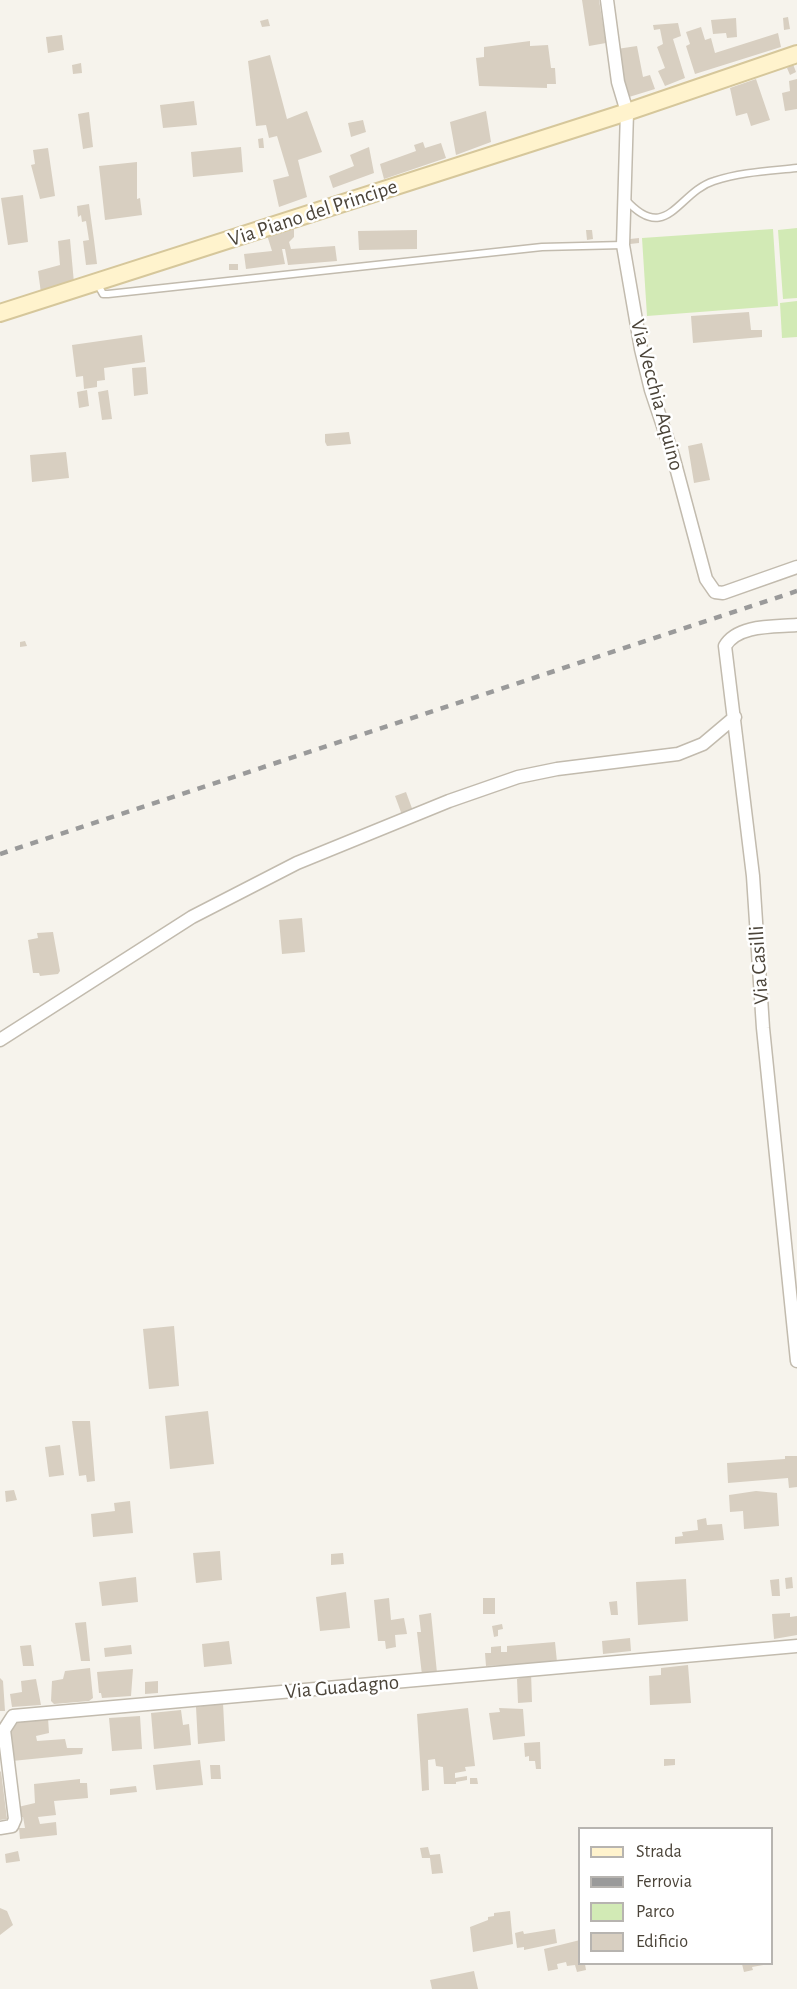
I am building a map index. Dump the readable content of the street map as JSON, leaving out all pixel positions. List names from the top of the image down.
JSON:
{
  "streets": {
    "street": [
      "Via Piano del Principe",
      "Via Vecchia Aquino",
      "Via Casilli",
      "Via Guadagno"
    ]
  },
  "crossings": [
    ["Via Piano del Principe", "Via Vecchia Aquino"]
  ],
  "legend": [
    "Strada",
    "Ferrovia",
    "Parco",
    "Edificio"
  ]
}
